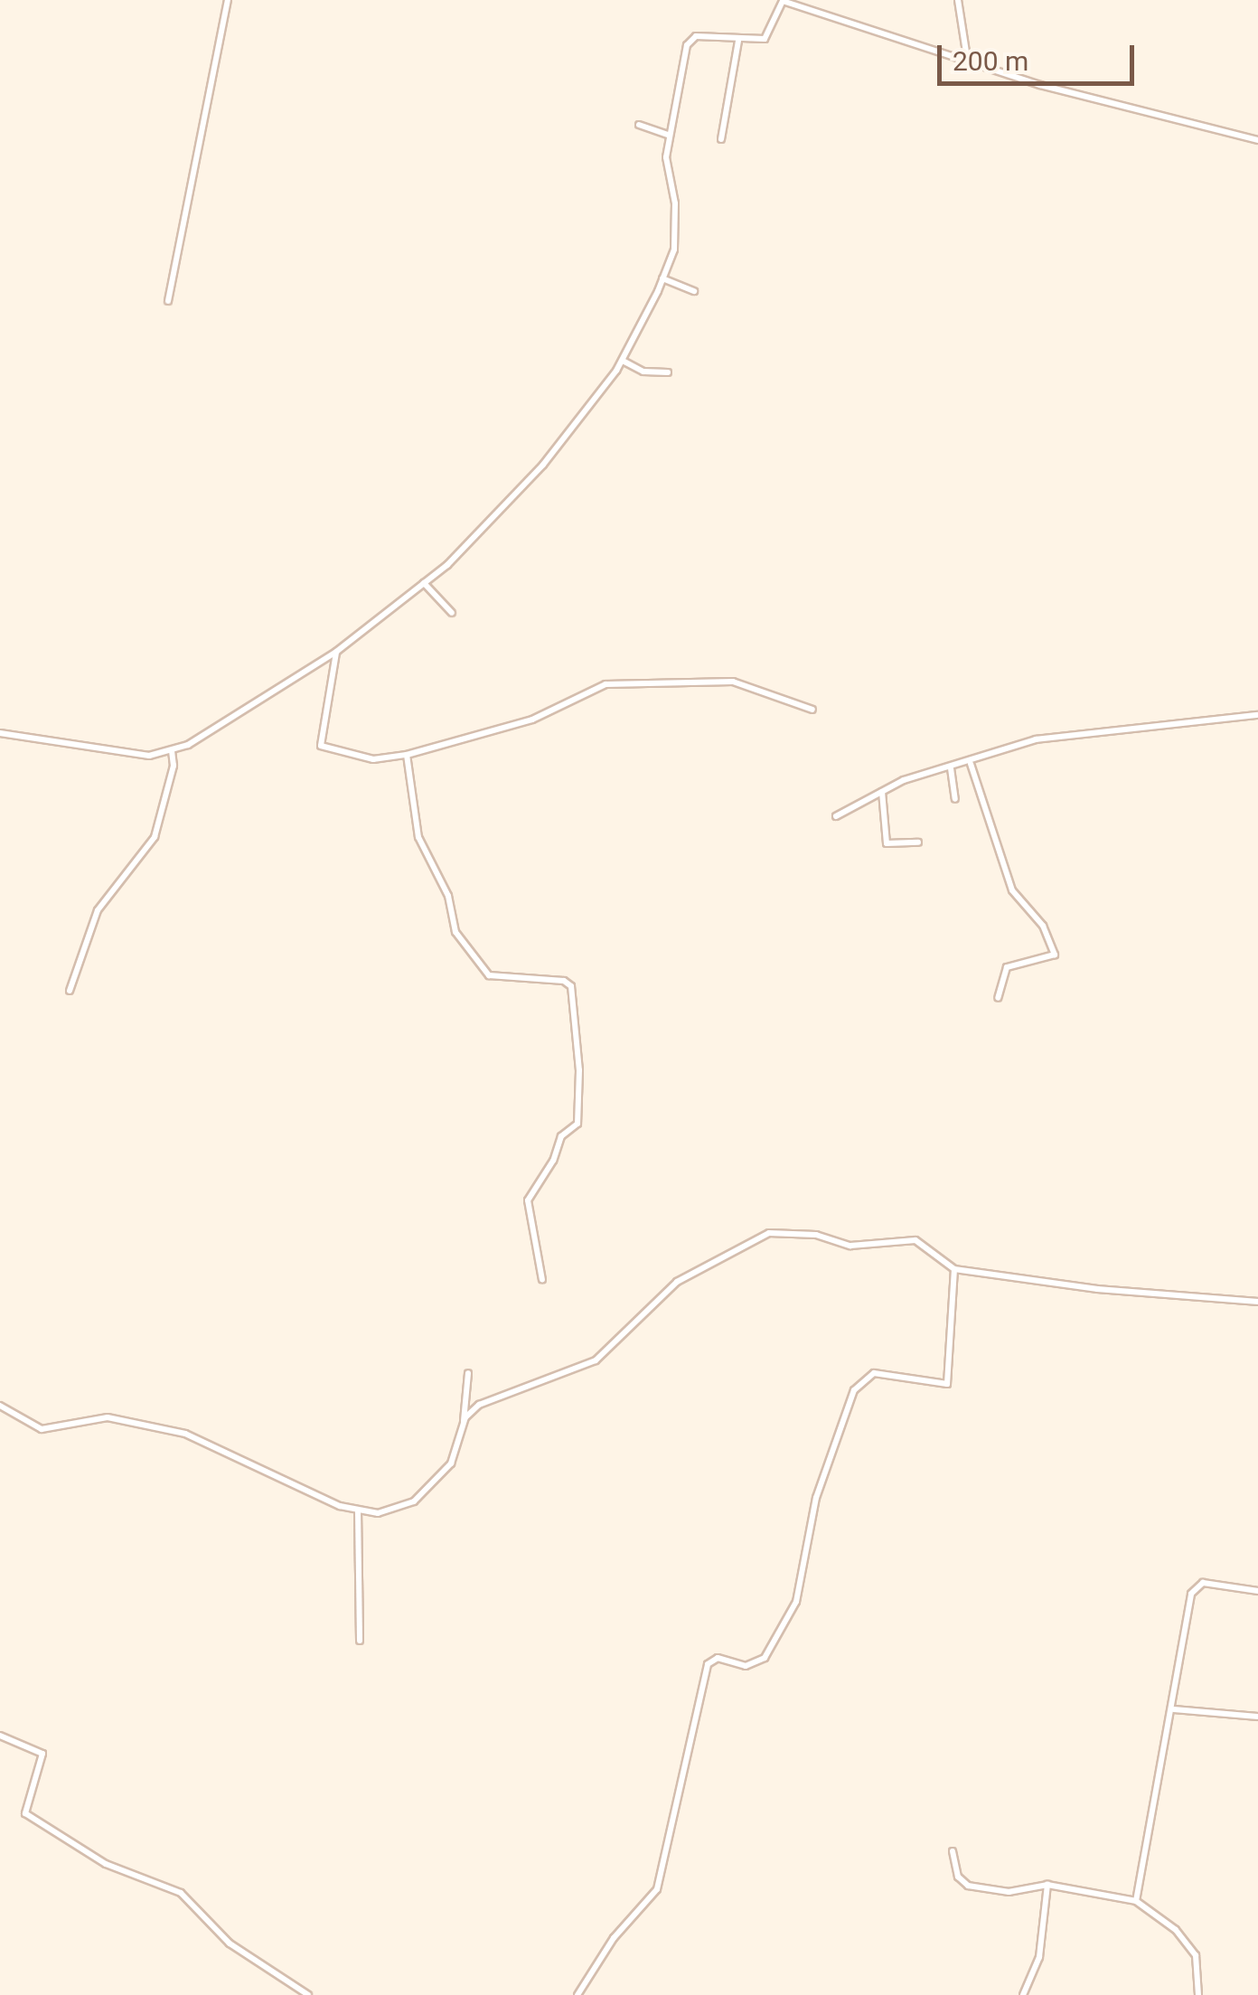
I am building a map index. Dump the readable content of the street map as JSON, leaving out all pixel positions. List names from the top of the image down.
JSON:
{
  "scale_bar": "200 m"
}
